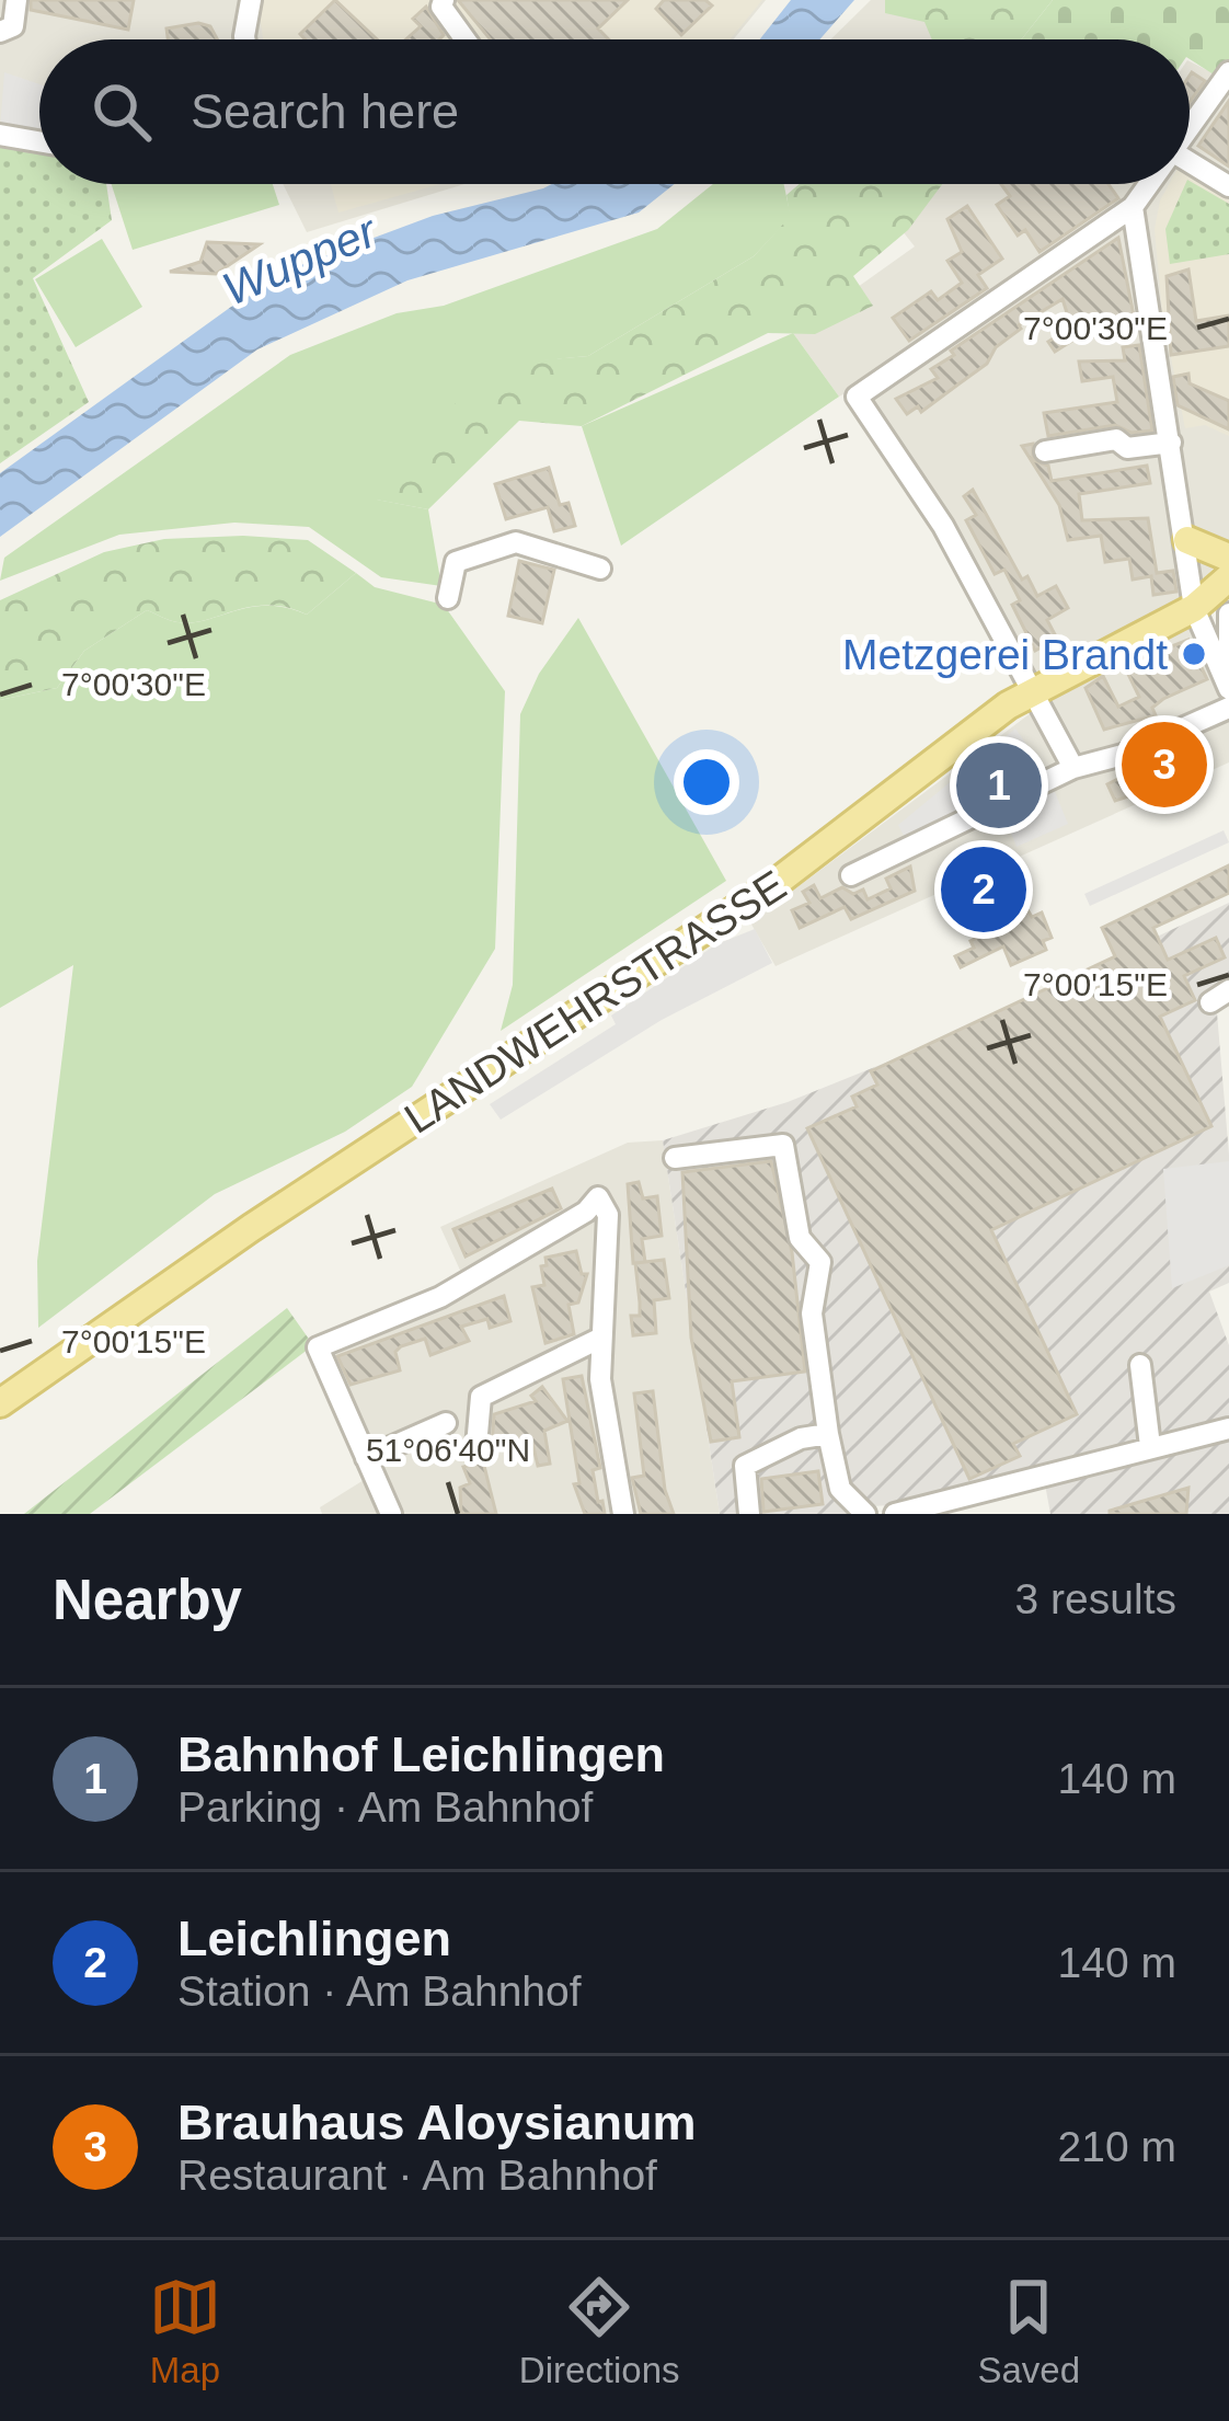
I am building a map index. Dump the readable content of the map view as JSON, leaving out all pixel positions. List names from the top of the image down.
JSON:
{
  "streets": {
    "main road": ["LANDWEHRSTRASSE"]
  },
  "water": ["Wupper"],
  "places": ["Metzgerei Brandt"],
  "page": {
    "search": "Search here",
    "pins": ["3", "1", "2"],
    "heading": ["Nearby", "3 results"],
    "list": [
      {
        "mark": "1",
        "name": "Bahnhof Leichlingen",
        "note": "Parking · Am Bahnhof",
        "value": "140 m"
      },
      {
        "mark": "2",
        "name": "Leichlingen",
        "note": "Station · Am Bahnhof",
        "value": "140 m"
      },
      {
        "mark": "3",
        "name": "Brauhaus Aloysianum",
        "note": "Restaurant · Am Bahnhof",
        "value": "210 m"
      }
    ],
    "nav": ["Map", "Directions", "Saved"]
  },
  "coordinates": ["7°00'30\"E", "7°00'15\"E", "51°06'40\"N"]
}
